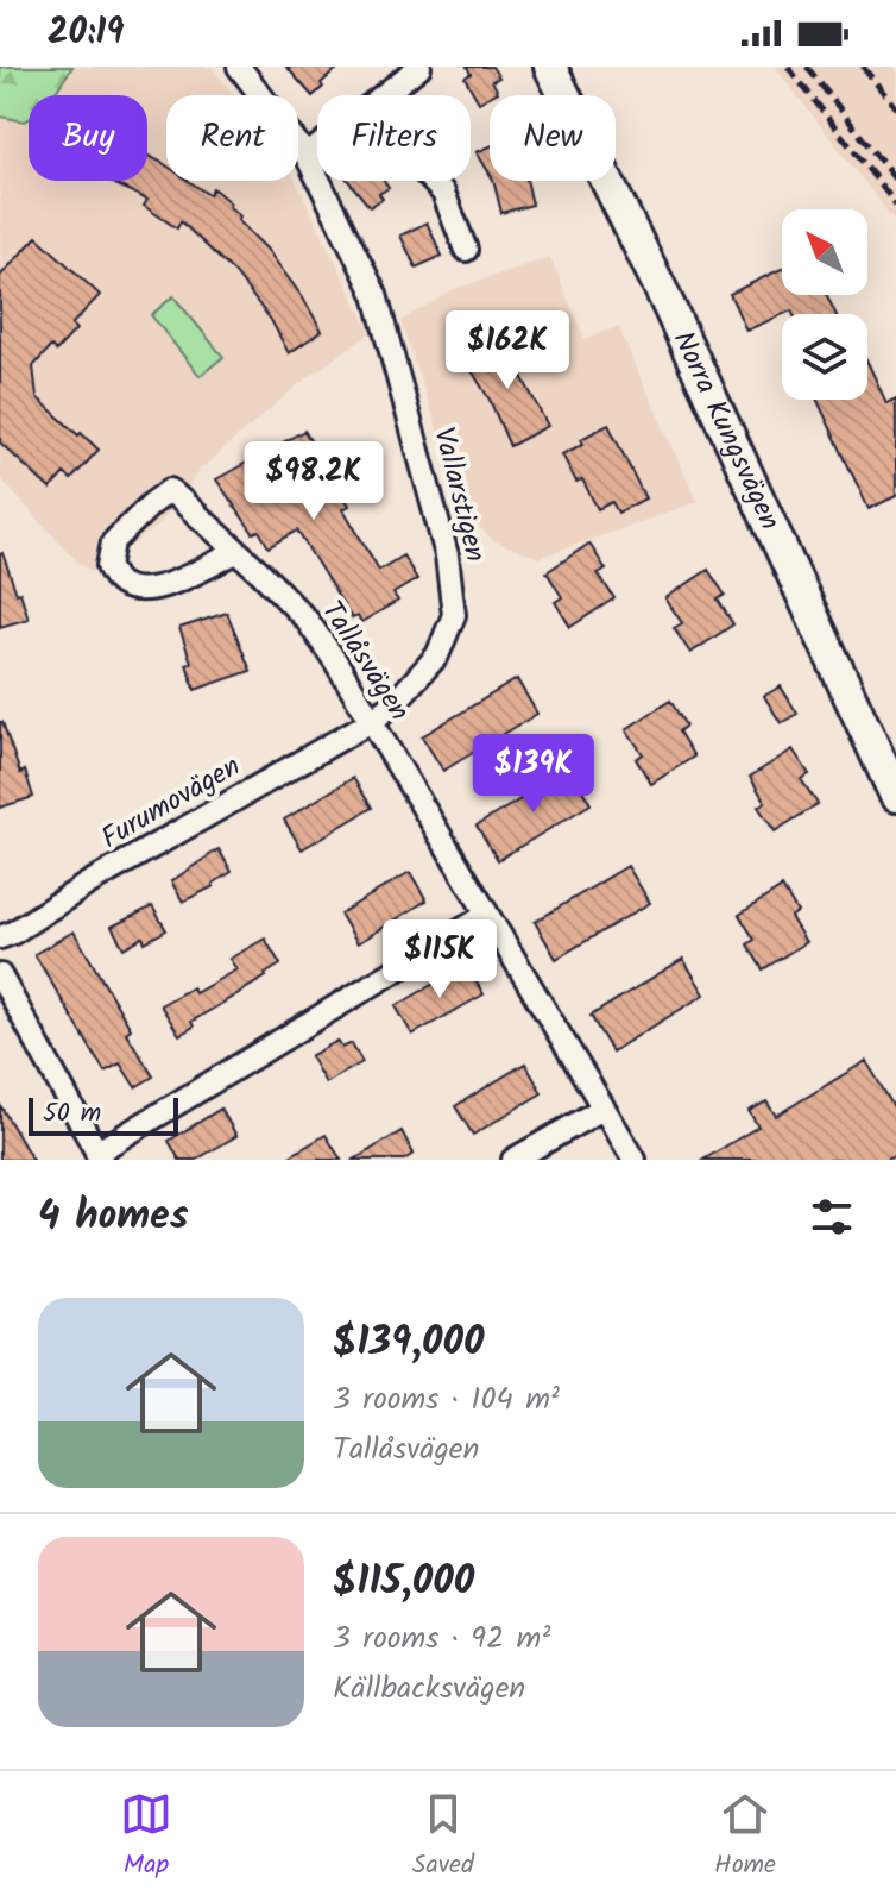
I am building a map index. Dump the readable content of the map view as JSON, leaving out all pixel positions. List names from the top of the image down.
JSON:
{
  "streets": {
    "street": [
      "Norra Kungsvägen",
      "Vallarstigen",
      "Tallåsvägen",
      "Furumovägen"
    ]
  },
  "crossings": [
    ["Vallarstigen", "Tallåsvägen"],
    ["Vallarstigen", "Furumovägen"],
    ["Tallåsvägen", "Furumovägen"]
  ],
  "scale_bar": "50 m",
  "north": "top left",
  "page": {
    "status": "20:19",
    "chip": [
      "Buy",
      "Rent",
      "Filters",
      "New"
    ],
    "price": [
      "$162K",
      "$98.2K",
      "$139K",
      "$115K"
    ],
    "scale": "50 m",
    "heading": "4 homes",
    "list": [
      {
        "name": "$139,000",
        "note": "3 rooms · 104 m² · Tallåsvägen"
      },
      {
        "name": "$115,000",
        "note": "3 rooms · 92 m² · Källbacksvägen"
      }
    ],
    "tabs": ["Map", "Saved", "Home"]
  }
}
